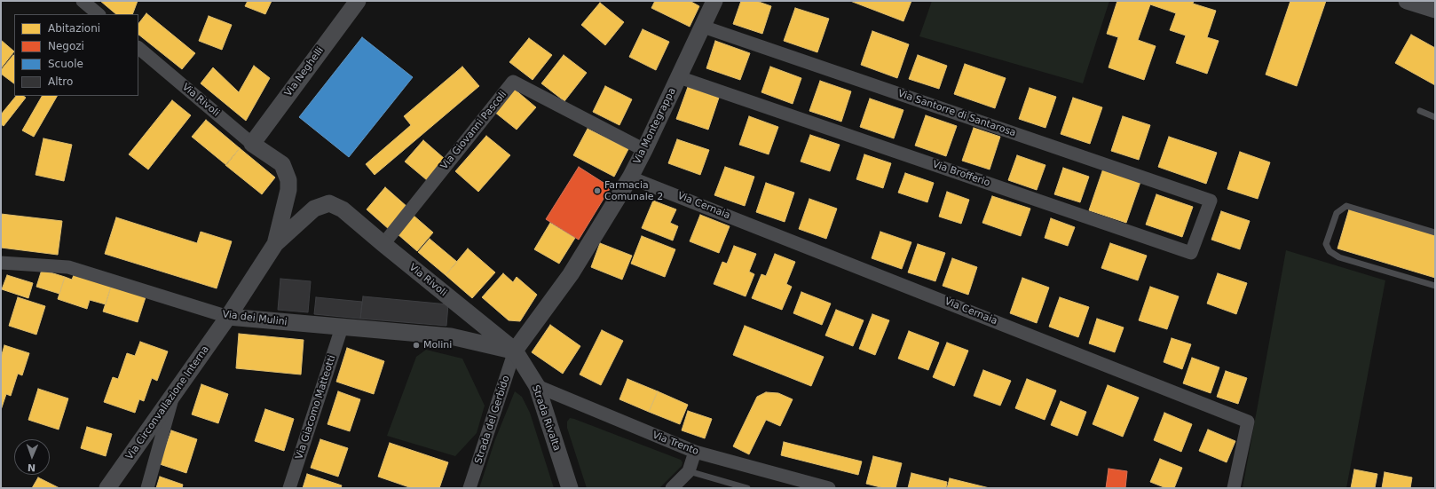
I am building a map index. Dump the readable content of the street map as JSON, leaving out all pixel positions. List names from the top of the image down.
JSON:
{
  "streets": {
    "street": [
      "Via Neghelli",
      "Via Rivoli",
      "Via Santorre di Santarosa",
      "Via Montegrappa",
      "Via Giovanni Pascoli",
      "Via Brofferio",
      "Via Cernaia",
      "Via dei Mulini",
      "Via Circonvallazione Interna",
      "Via Giacomo Matteotti",
      "Strada Rivalta",
      "Strada del Gerbido",
      "Via Trento"
    ]
  },
  "crossings": [
    ["Via Neghelli", "Via Rivoli"],
    ["Via Rivoli", "Via Montegrappa"],
    ["Via Rivoli", "Via Giovanni Pascoli"],
    ["Via Rivoli", "Via dei Mulini"],
    ["Via Rivoli", "Via Circonvallazione Interna"],
    ["Via Rivoli", "Strada Rivalta"],
    ["Via Rivoli", "Strada del Gerbido"],
    ["Via Santorre di Santarosa", "Via Montegrappa"],
    ["Via Santorre di Santarosa", "Via Brofferio"],
    ["Via Montegrappa", "Via Giovanni Pascoli"],
    ["Via Montegrappa", "Via Brofferio"],
    ["Via Montegrappa", "Via Cernaia"],
    ["Via Montegrappa", "Via dei Mulini"],
    ["Via Montegrappa", "Strada Rivalta"],
    ["Via Montegrappa", "Strada del Gerbido"],
    ["Via dei Mulini", "Via Circonvallazione Interna"],
    ["Via dei Mulini", "Via Giacomo Matteotti"],
    ["Via dei Mulini", "Strada Rivalta"],
    ["Via dei Mulini", "Strada del Gerbido"],
    ["Strada Rivalta", "Strada del Gerbido"],
    ["Strada Rivalta", "Via Trento"]
  ],
  "places": ["Farmacia Comunale 2", "Molini"],
  "legend": [
    "Abitazioni",
    "Negozi",
    "Scuole",
    "Altro"
  ],
  "north": "bottom"
}
